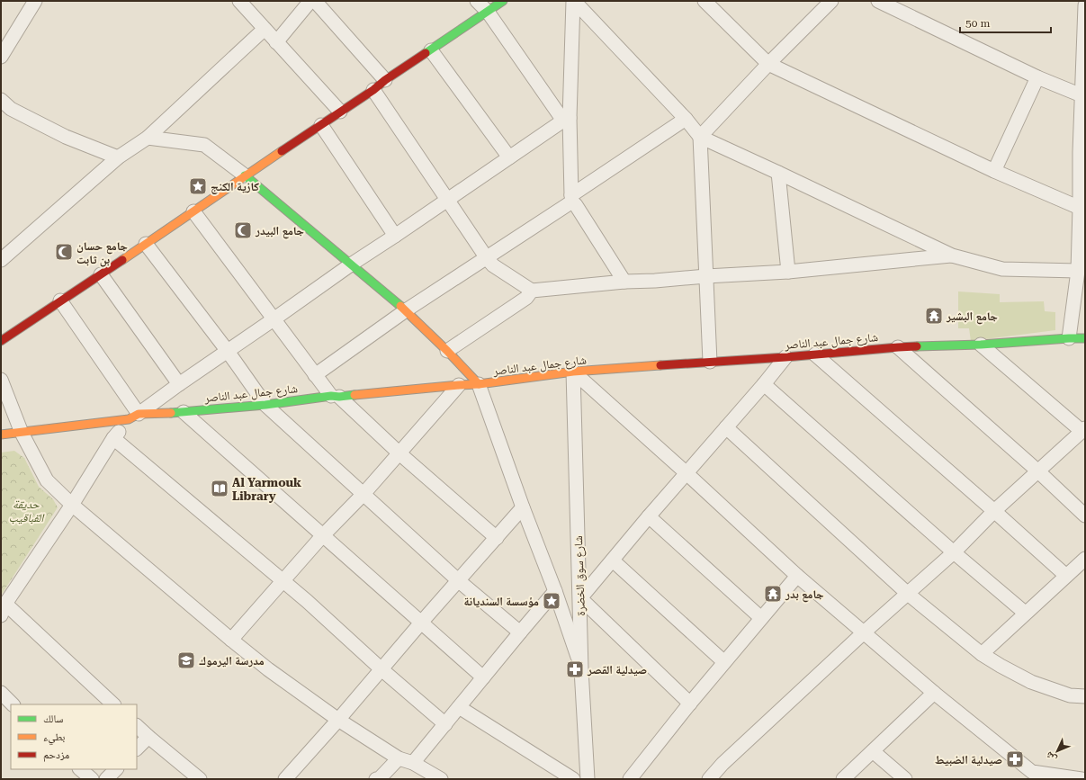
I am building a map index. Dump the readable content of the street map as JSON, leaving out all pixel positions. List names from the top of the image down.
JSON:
{
  "streets": {
    "street": ["شارع جمال عبد الناصر", "شارع سوق الخضرة"]
  },
  "crossings": [
    ["شارع جمال عبد الناصر", "شارع سوق الخضرة"]
  ],
  "parks": ["حديقة القباقيب"],
  "places": {
    "place": ["كازية الكنج", "مؤسسة السنديانة"],
    "mosque": ["جامع البيدر", "جامع حسان بن ثابت"],
    "temple": ["جامع البشير", "جامع بدر"],
    "library": ["Al Yarmouk Library"],
    "school or university": ["مدرسة اليرموك"],
    "pharmacy": ["صيدلية القصر", "صيدلية الضبيط"]
  },
  "legend": ["سالك", "بطيء", "مزدحم"],
  "scale_bar": "50 m",
  "north": "bottom left"
}
